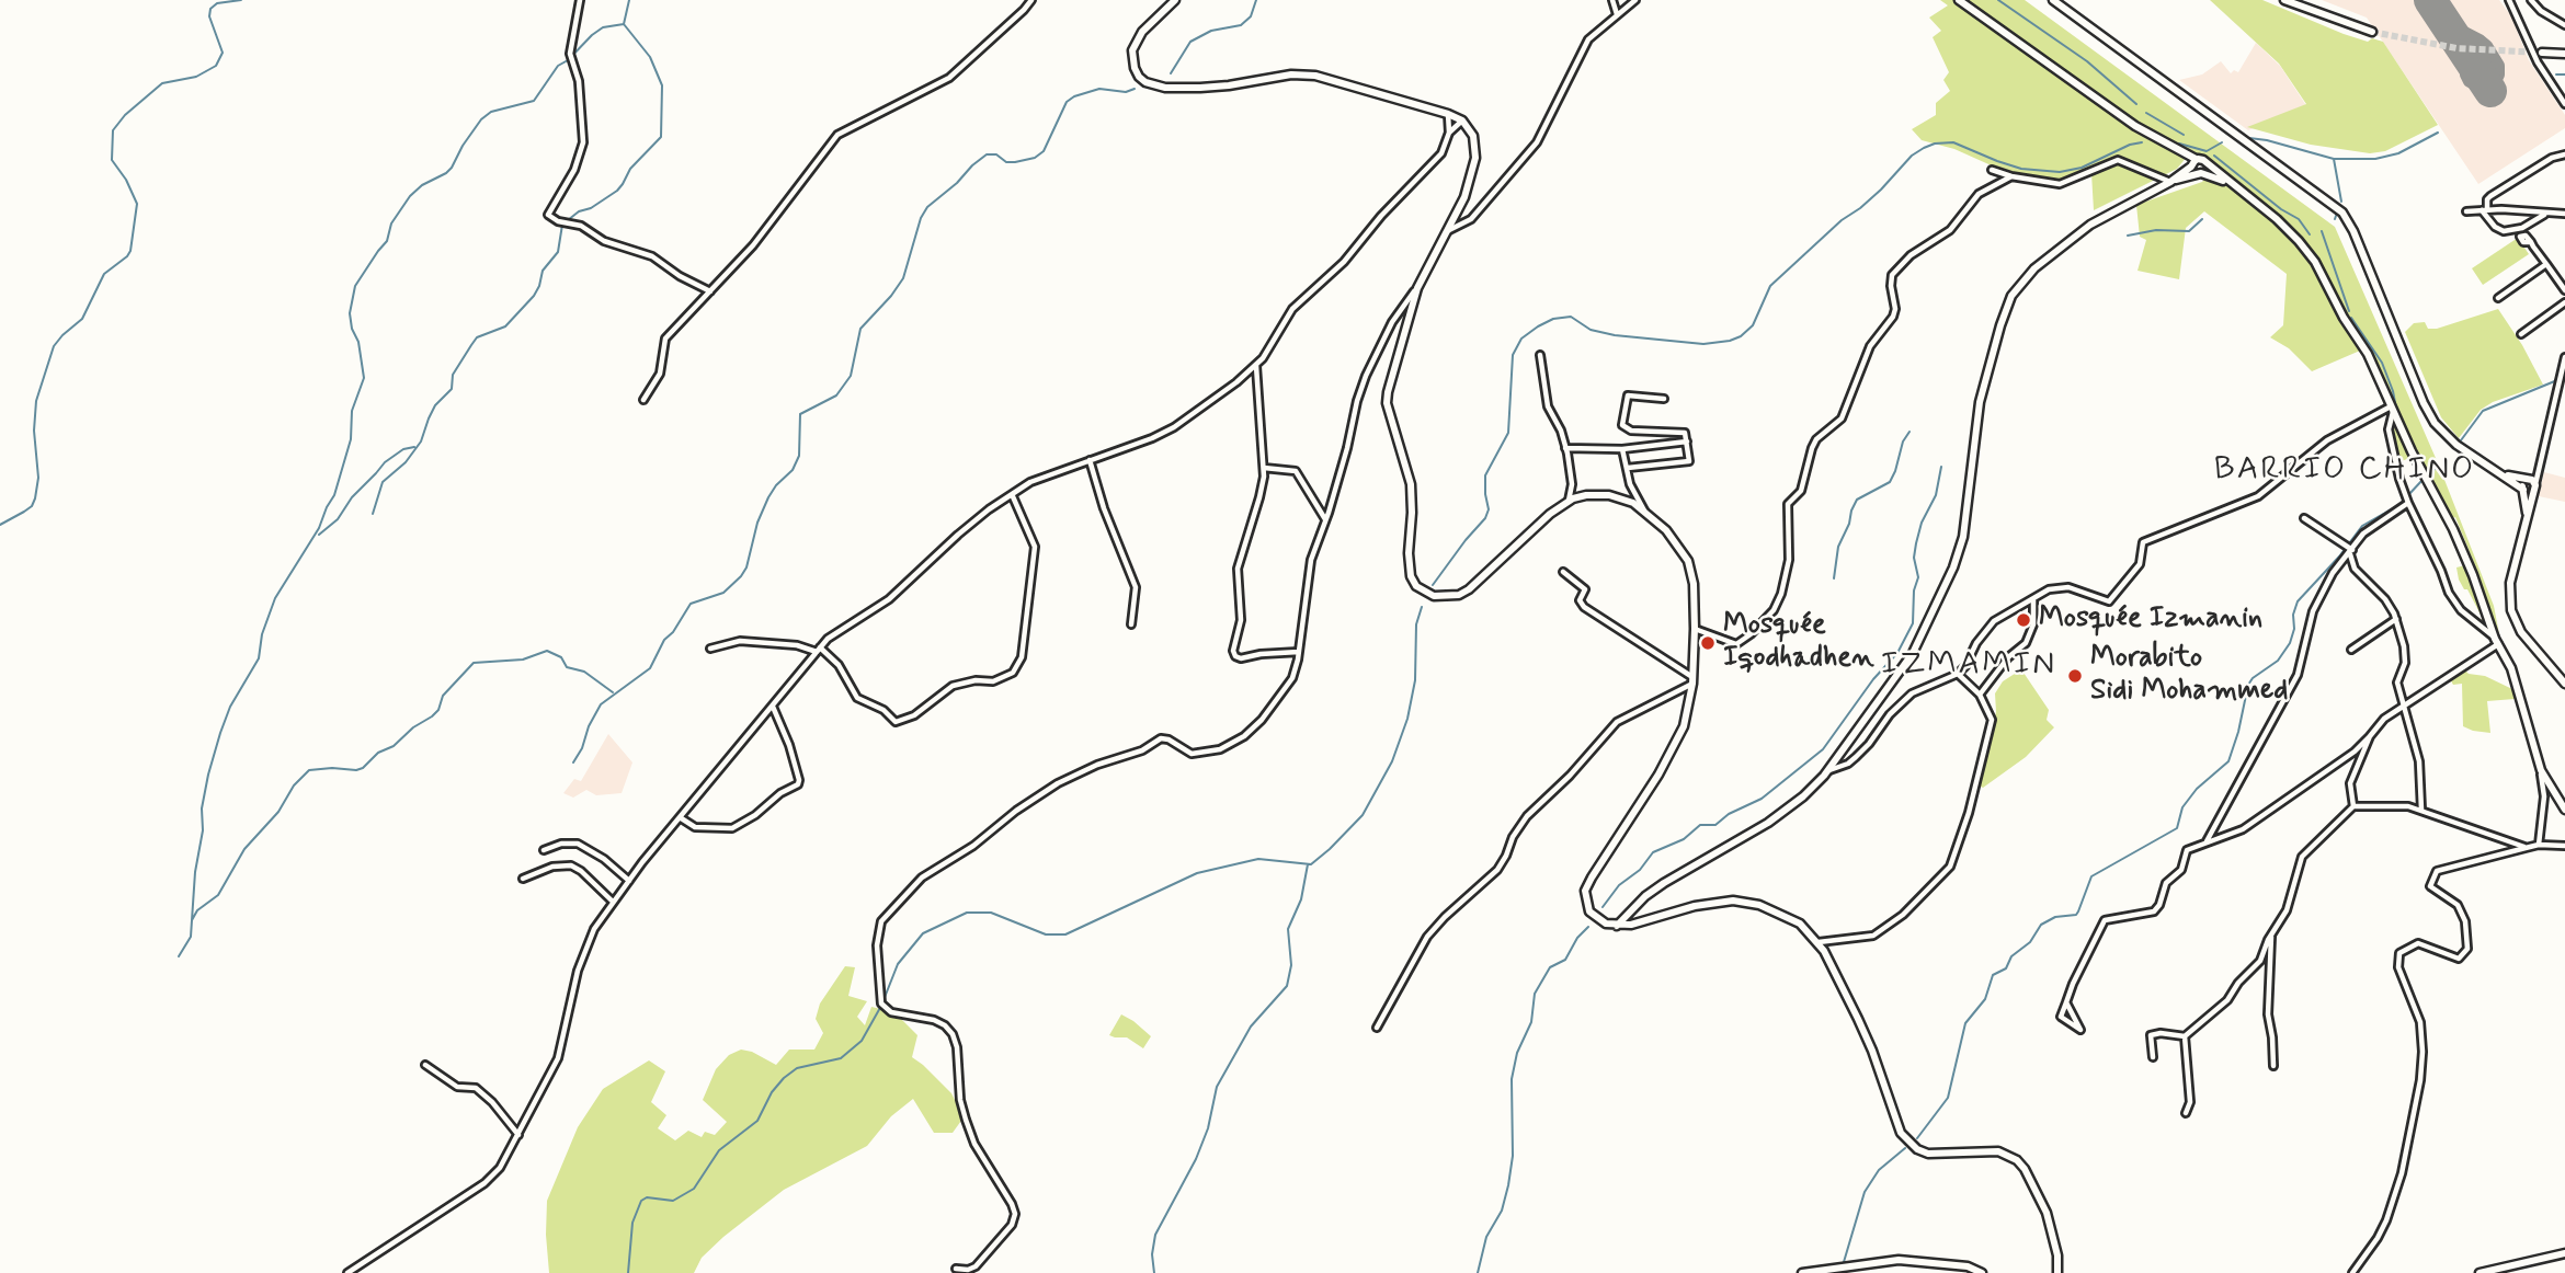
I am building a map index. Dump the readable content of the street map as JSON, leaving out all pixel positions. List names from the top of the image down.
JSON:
{
  "districts": ["BARRIO CHINO", "IZMAMIN"],
  "places": ["Mosquée Izmanin", "Mosquée Iqodhadhen", "Morabito Sidi Mohammed"]
}
